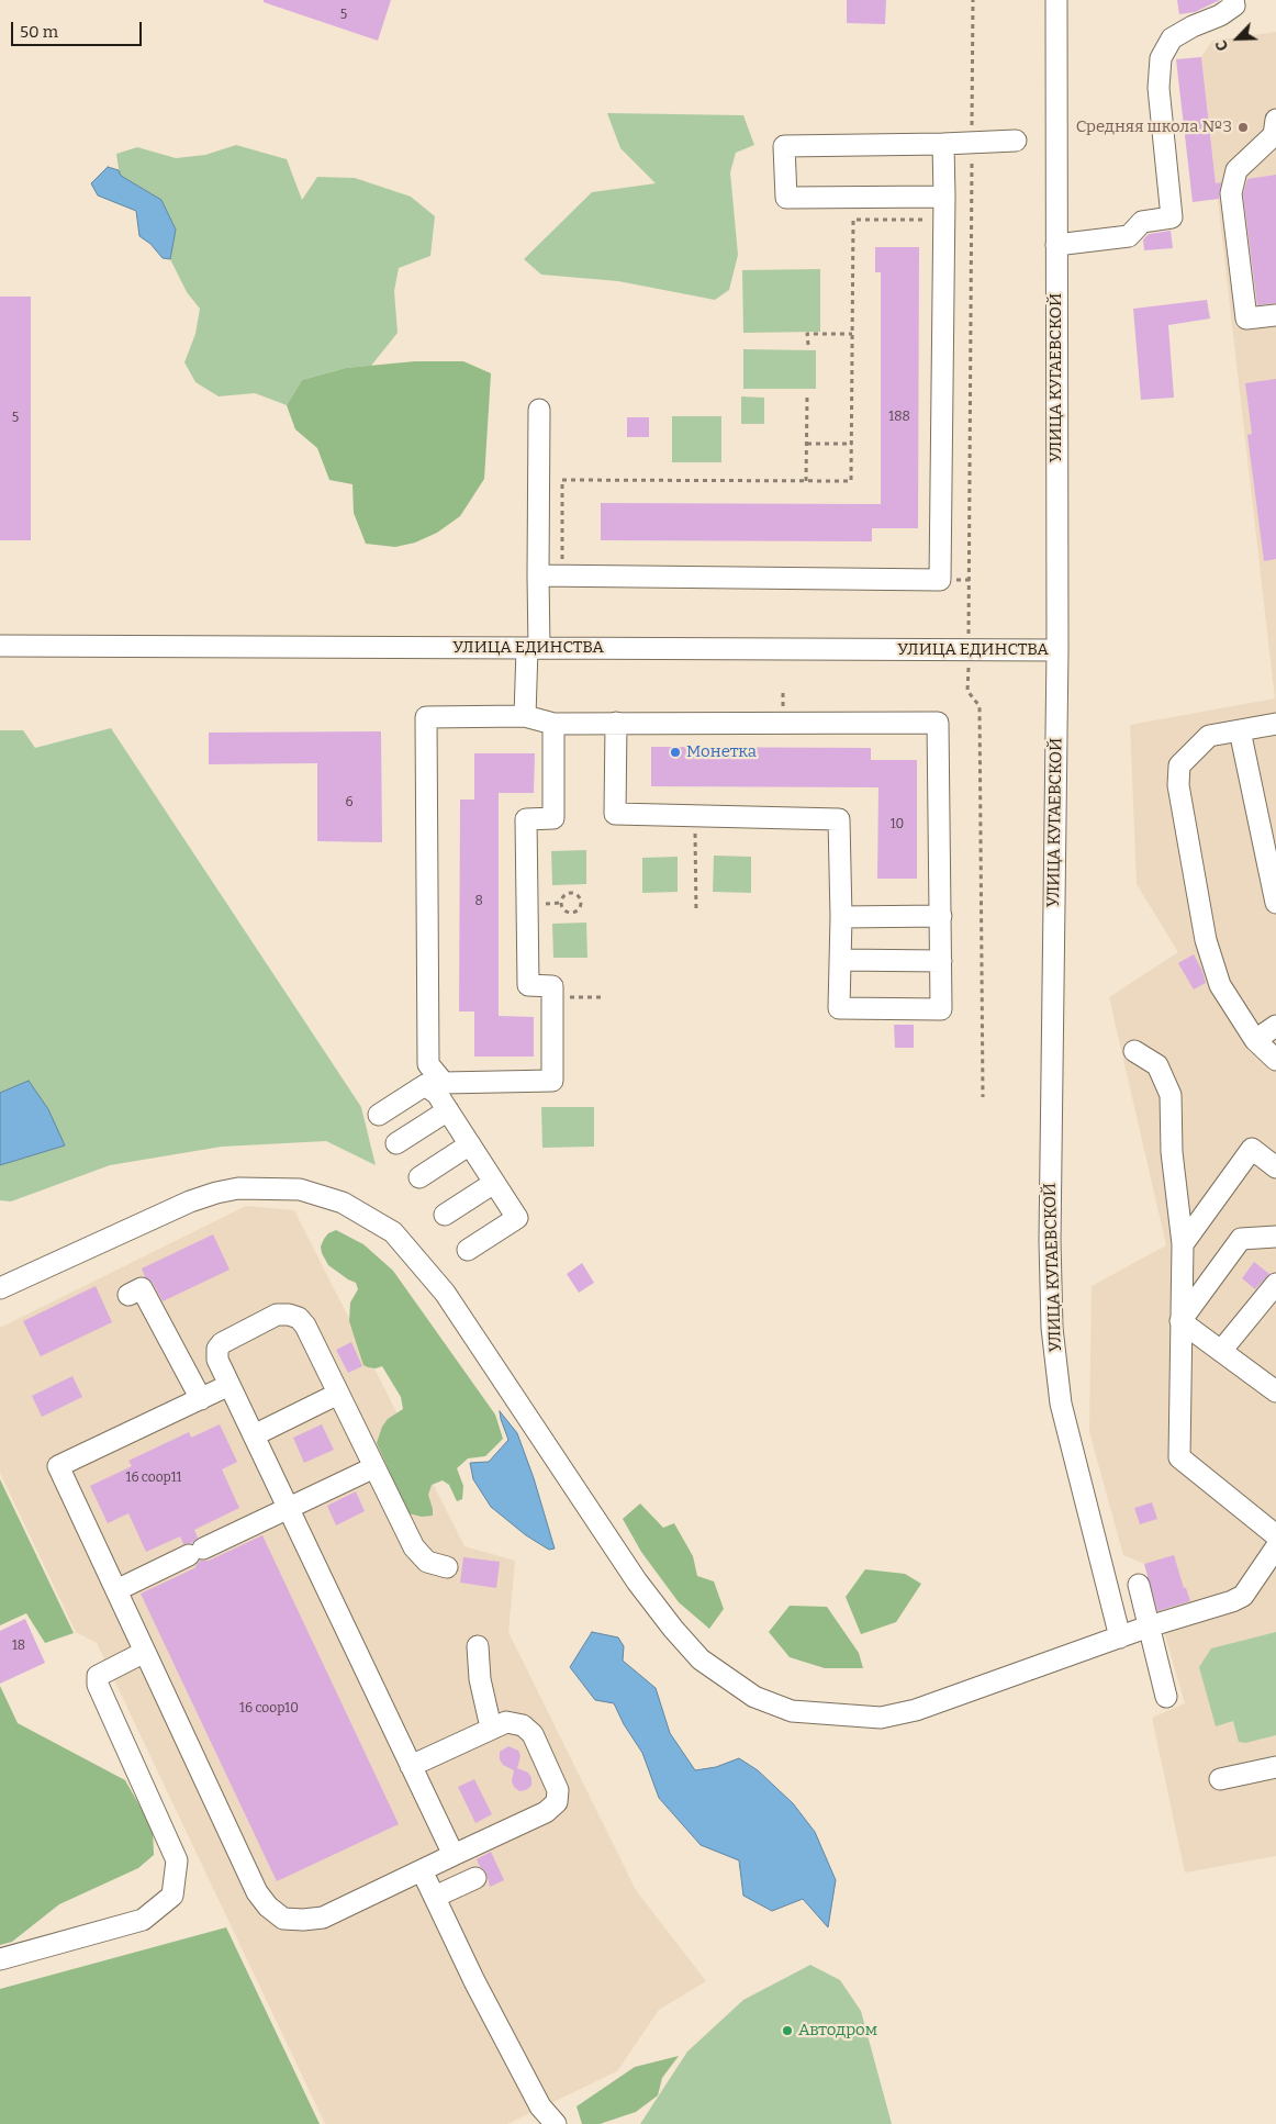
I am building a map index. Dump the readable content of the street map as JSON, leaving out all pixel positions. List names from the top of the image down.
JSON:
{
  "streets": {
    "street": ["УЛИЦА КУГАЕВСКОЙ", "УЛИЦА ЕДИНСТВА"]
  },
  "crossings": [
    ["УЛИЦА КУГАЕВСКОЙ", "УЛИЦА ЕДИНСТВА"]
  ],
  "places": ["Средняя школа №3", "Монетка", "Автодром"],
  "house_numbers": [
    "5",
    "188",
    "5",
    "6",
    "10",
    "8",
    "16 соор11",
    "18",
    "16 соор10"
  ],
  "scale_bar": "50 m",
  "north": "bottom left"
}
